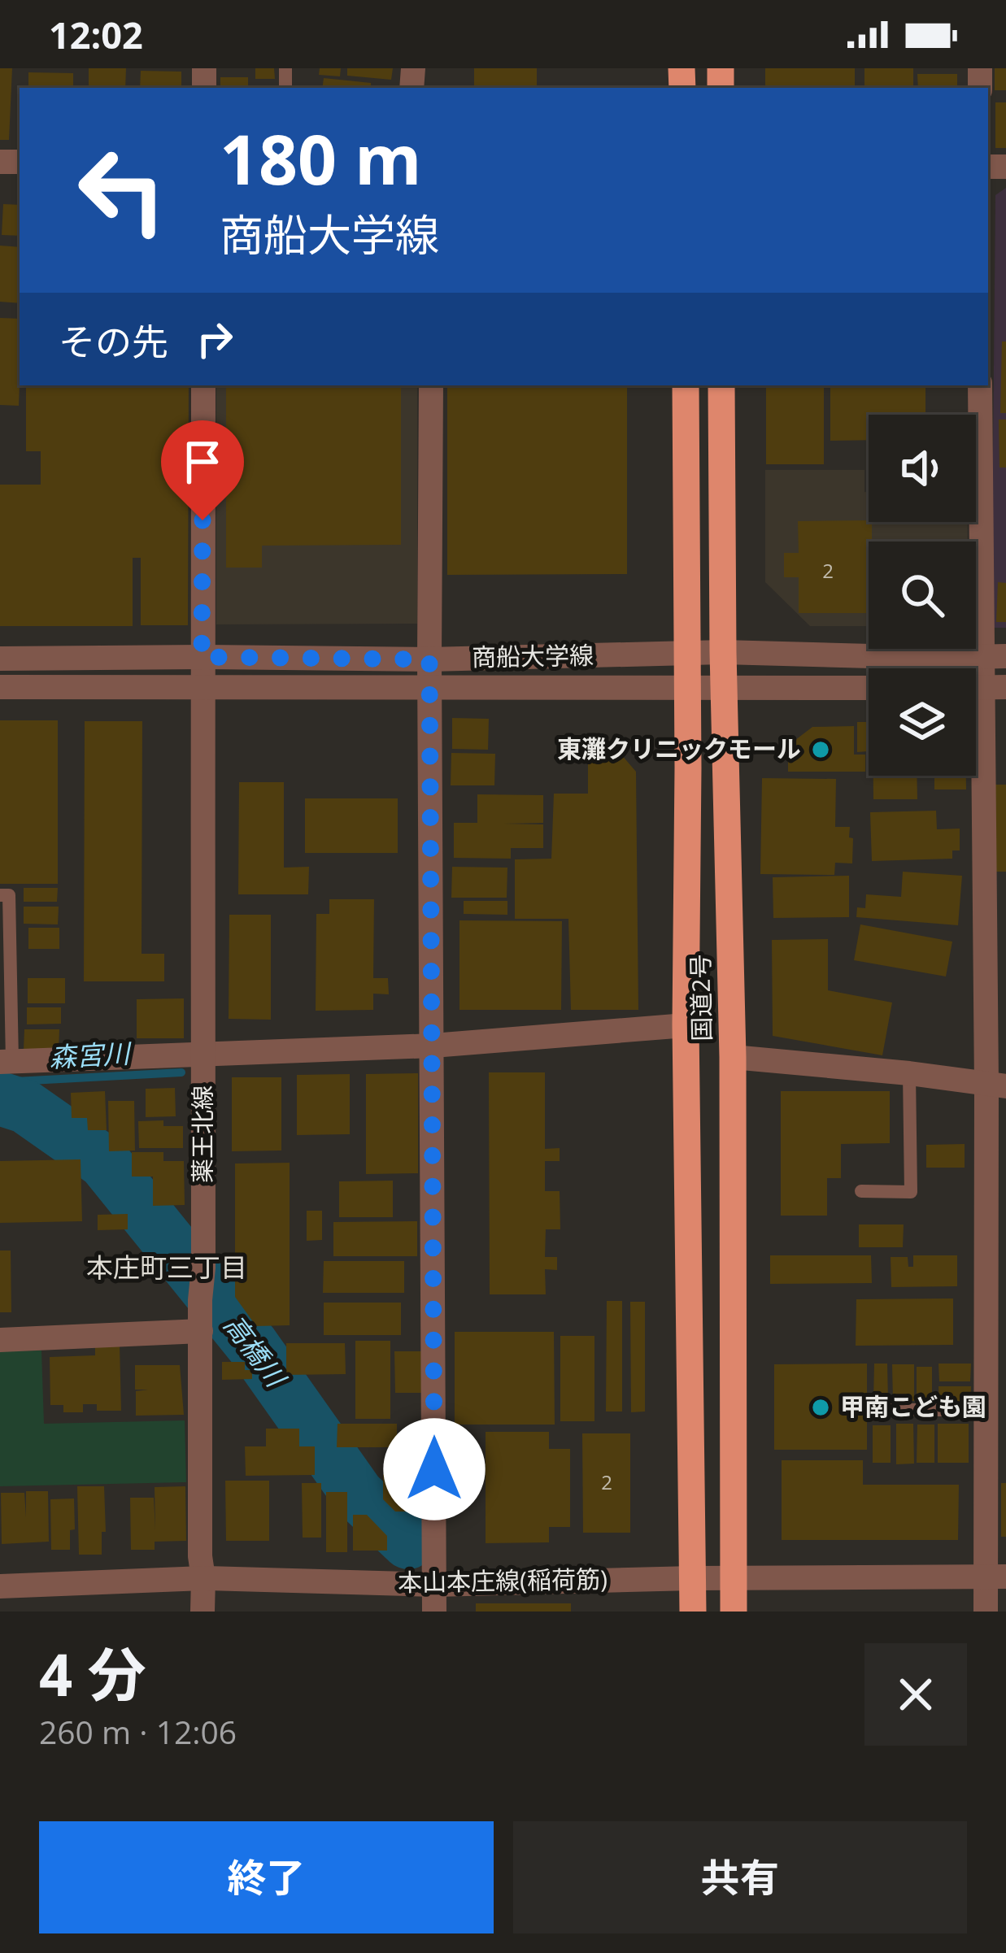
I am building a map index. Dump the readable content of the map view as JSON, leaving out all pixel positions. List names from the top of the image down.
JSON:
{
  "streets": {
    "highway": ["国道2号"],
    "street": ["商船大学線", "薬王北線", "本山本庄線(稲荷筋)"]
  },
  "crossings": [
    ["商船大学線", "国道2号"],
    ["商船大学線", "薬王北線"],
    ["国道2号", "本山本庄線(稲荷筋)"],
    ["薬王北線", "本山本庄線(稲荷筋)"]
  ],
  "districts": ["本庄町三丁目"],
  "water": ["森宮川", "高橋川"],
  "places": ["東灘クリニックモール", "甲南こども園"],
  "house_numbers": ["2", "2"],
  "page": {
    "status": "12:02",
    "turn": ["180 m", "商船大学線"],
    "then": "その先",
    "heading": ["4 分", "260 m · 12:06"],
    "buttons": ["終了", "共有"]
  }
}
